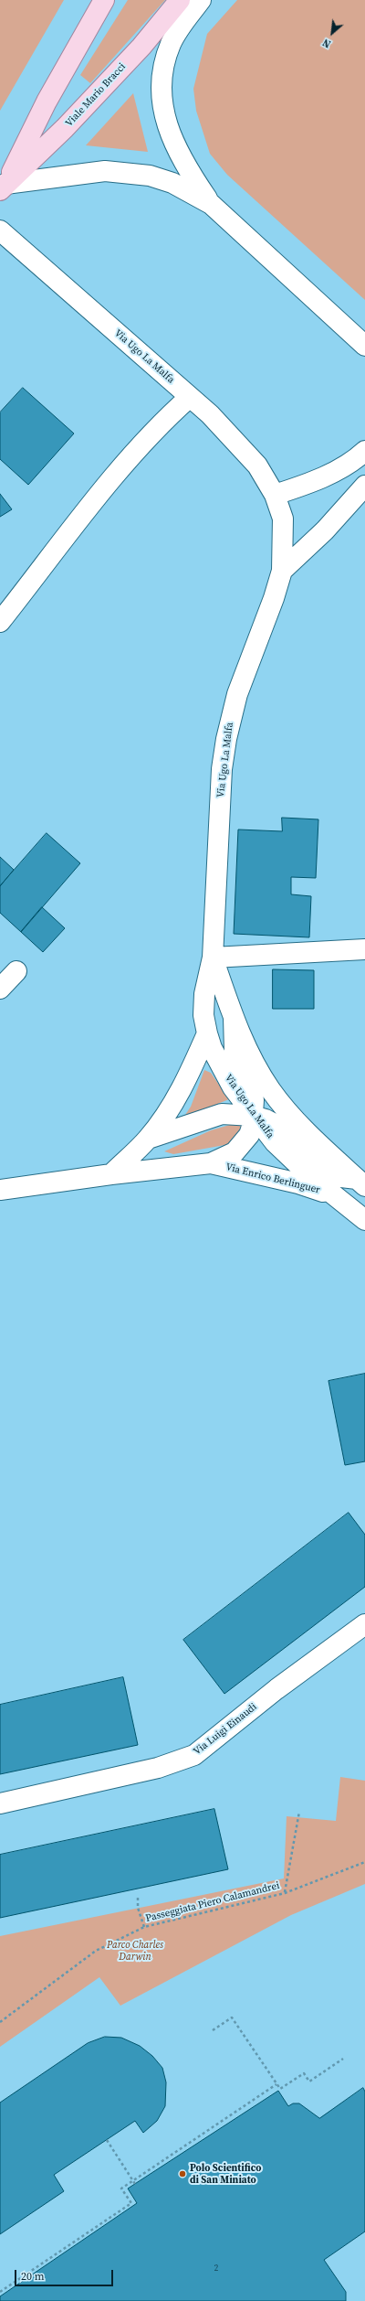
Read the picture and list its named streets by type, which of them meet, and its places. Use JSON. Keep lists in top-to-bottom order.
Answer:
{
  "streets": {
    "main road": ["Viale Mario Bracci"],
    "street": ["Via Ugo La Malfa", "Via Enrico Berlinguer", "Via Luigi Einaudi"],
    "path": ["Passeggiata Piero Calamandrei"]
  },
  "crossings": [
    ["Via Ugo La Malfa", "Via Enrico Berlinguer"]
  ],
  "parks": ["Parco Charles Darwin"],
  "places": ["Polo Scientifico di San Miniato"],
  "house_numbers": ["2"],
  "scale_bar": "20 m",
  "north": "bottom left"
}
